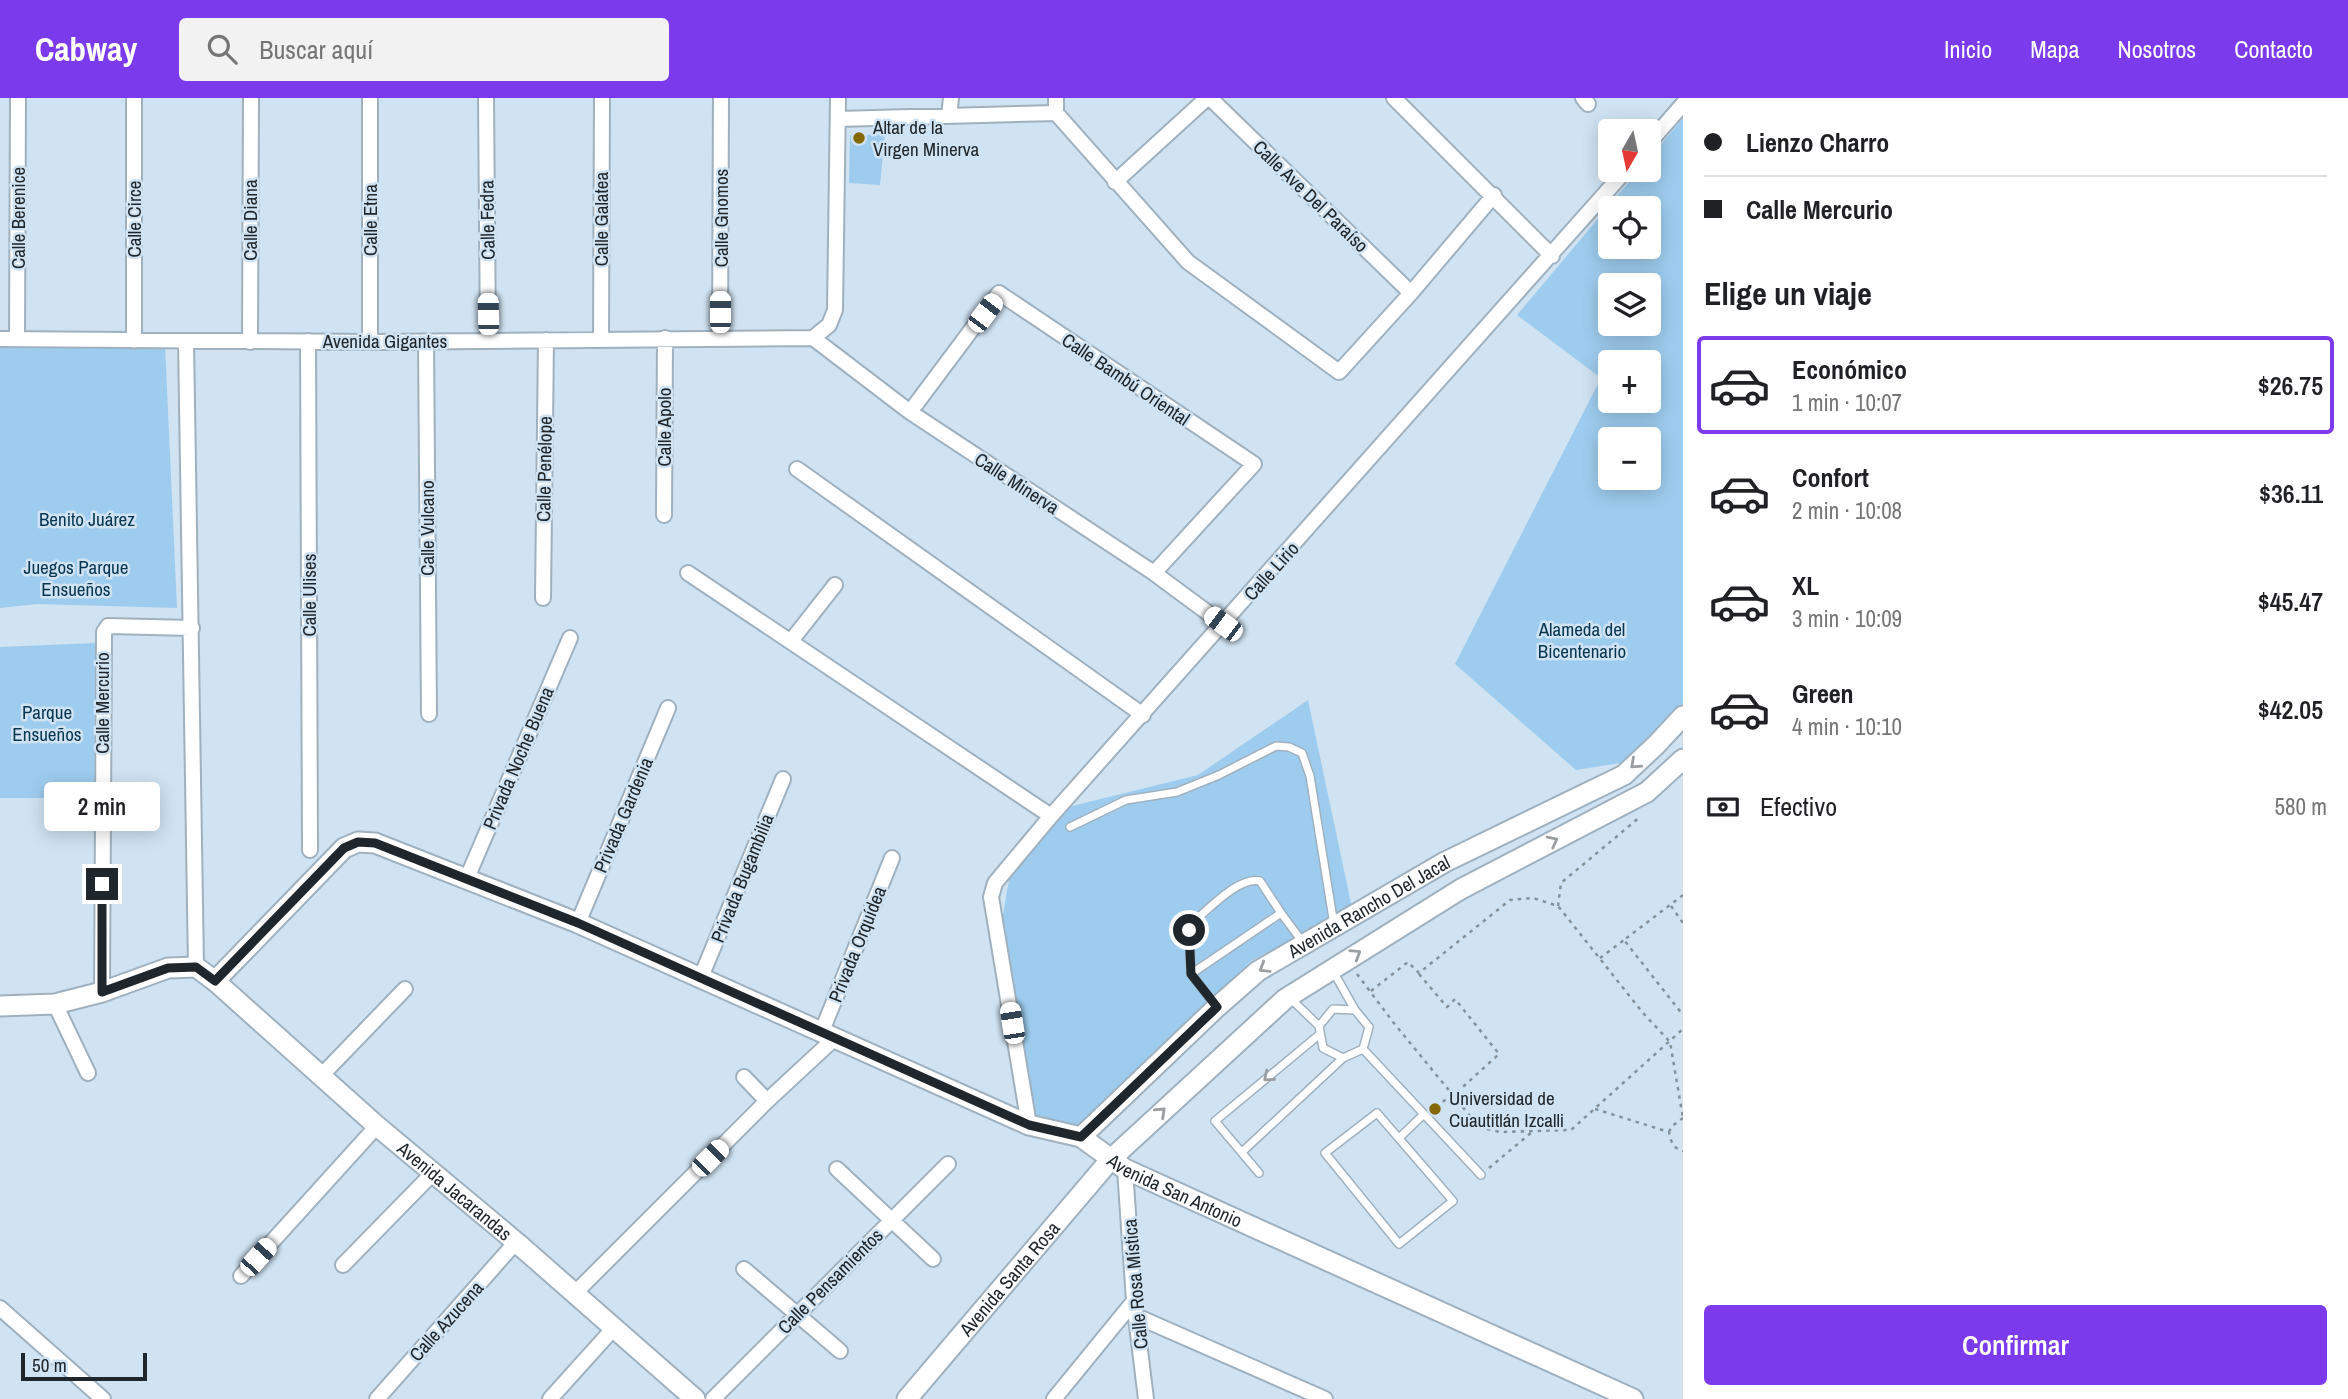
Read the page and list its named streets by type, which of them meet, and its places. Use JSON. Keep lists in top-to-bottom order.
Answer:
{
  "streets": {
    "street": [
      "Calle Ave Del Paraíso",
      "Calle Berenice",
      "Calle Gnomos",
      "Calle Circe",
      "Calle Galatea",
      "Calle Diana",
      "Calle Etna",
      "Calle Fedra",
      "Avenida Gigantes",
      "Calle Bambú Oriental",
      "Calle Apolo",
      "Calle Penélope",
      "Calle Minerva",
      "Calle Vulcano",
      "Calle Lirio",
      "Calle Ulises",
      "Calle Mercurio",
      "Privada Noche Buena",
      "Privada Gardenia",
      "Privada Bugambilia",
      "Avenida Rancho Del Jacal",
      "Privada Orquídea",
      "Avenida San Antonio",
      "Avenida Jacarandas",
      "Avenida Santa Rosa",
      "Calle Pensamientos",
      "Calle Rosa Mística",
      "Calle Azucena"
    ]
  },
  "crossings": [
    ["Calle Berenice", "Avenida Gigantes"],
    ["Calle Gnomos", "Avenida Gigantes"],
    ["Calle Circe", "Avenida Gigantes"],
    ["Calle Galatea", "Avenida Gigantes"],
    ["Calle Diana", "Avenida Gigantes"],
    ["Calle Etna", "Avenida Gigantes"],
    ["Calle Fedra", "Avenida Gigantes"],
    ["Avenida Gigantes", "Calle Apolo"],
    ["Avenida Gigantes", "Calle Penélope"],
    ["Avenida Gigantes", "Calle Minerva"],
    ["Avenida Gigantes", "Calle Vulcano"],
    ["Avenida Gigantes", "Calle Ulises"],
    ["Calle Bambú Oriental", "Calle Minerva"],
    ["Calle Minerva", "Calle Lirio"],
    ["Calle Lirio", "Avenida San Antonio"],
    ["Privada Noche Buena", "Avenida San Antonio"],
    ["Privada Gardenia", "Avenida San Antonio"],
    ["Privada Bugambilia", "Avenida San Antonio"],
    ["Avenida Rancho Del Jacal", "Avenida San Antonio"],
    ["Avenida Rancho Del Jacal", "Avenida Santa Rosa"],
    ["Avenida Rancho Del Jacal", "Calle Rosa Mística"],
    ["Privada Orquídea", "Avenida San Antonio"],
    ["Avenida San Antonio", "Avenida Jacarandas"],
    ["Avenida San Antonio", "Avenida Santa Rosa"],
    ["Avenida San Antonio", "Calle Rosa Mística"],
    ["Avenida Jacarandas", "Calle Azucena"],
    ["Avenida Santa Rosa", "Calle Rosa Mística"]
  ],
  "parks": [
    "Benito Juárez",
    "Juegos Parque Ensueños",
    "Alameda del Bicentenario",
    "Parque Ensueños"
  ],
  "places": ["Altar de la Virgen Minerva", "Universidad de Cuautitlán Izcalli"],
  "scale_bar": "50 m",
  "north": "bottom",
  "page": {
    "header": "Cabway",
    "search": "Buscar aquí",
    "nav": [
      "Inicio",
      "Mapa",
      "Nosotros",
      "Contacto"
    ],
    "banner": ["Lienzo Charro", "Calle Mercurio"],
    "map_buttons": ["+", "−"],
    "heading": "Elige un viaje",
    "list": [
      {
        "name": "Económico",
        "note": "1 min · 10:07",
        "value": "$26.75"
      },
      {
        "name": "Confort",
        "note": "2 min · 10:08",
        "value": "$36.11"
      },
      {
        "name": "XL",
        "note": "3 min · 10:09",
        "value": "$45.47"
      },
      {
        "name": "Green",
        "note": "4 min · 10:10",
        "value": "$42.05"
      }
    ],
    "pay": ["Efectivo", "580 m"],
    "bubble": "2 min",
    "buttons": "Confirmar",
    "scale": "50 m"
  }
}
